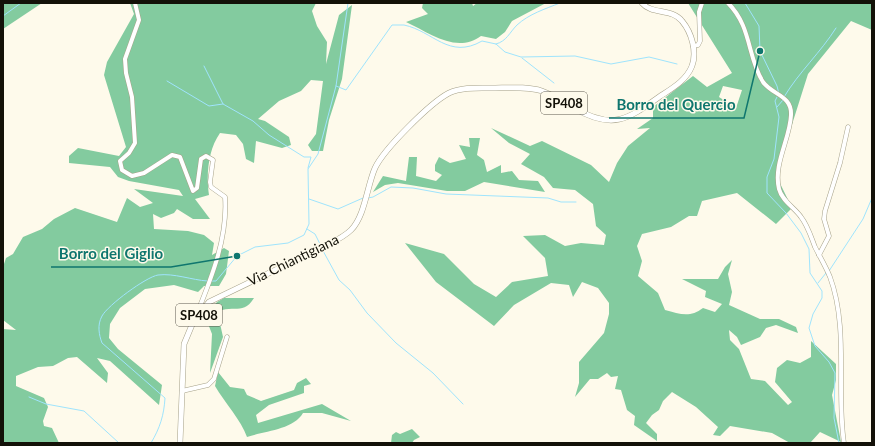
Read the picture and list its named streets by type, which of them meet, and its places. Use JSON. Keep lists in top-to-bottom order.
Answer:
{
  "streets": {
    "main road": ["SP408", "Via Chiantigiana"]
  },
  "places": ["Borro del Quercio", "Borro del Giglio"]
}
